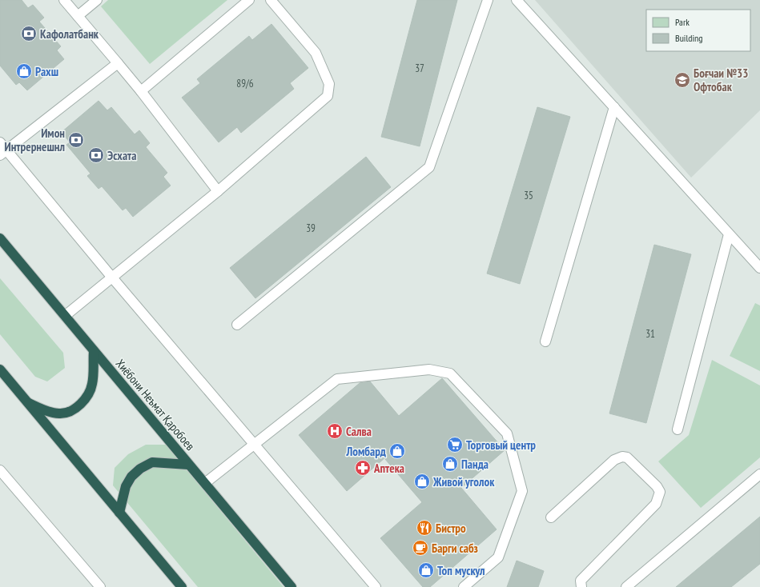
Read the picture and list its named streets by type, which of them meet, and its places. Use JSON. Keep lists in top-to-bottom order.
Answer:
{
  "streets": {
    "highway": ["Хиёбони Неъмат Қаробоев"]
  },
  "places": {
    "bank": ["Кафолатбанк", "Имон Интрернешнл", "Эсхата"],
    "shop": [
      "Рахш",
      "Ломбард",
      "Панда",
      "Живой уголок",
      "Топ мускул"
    ],
    "school or university": ["Боғчаи №33 Офтобак"],
    "hospital": ["Салва"],
    "supermarket": ["Торговый центр"],
    "pharmacy": ["Аптека"],
    "restaurant": ["Бистро"],
    "cafe": ["Барги сабз"]
  },
  "house_numbers": [
    "37",
    "89/6",
    "35",
    "39",
    "31"
  ],
  "legend": ["Park", "Building"]
}
